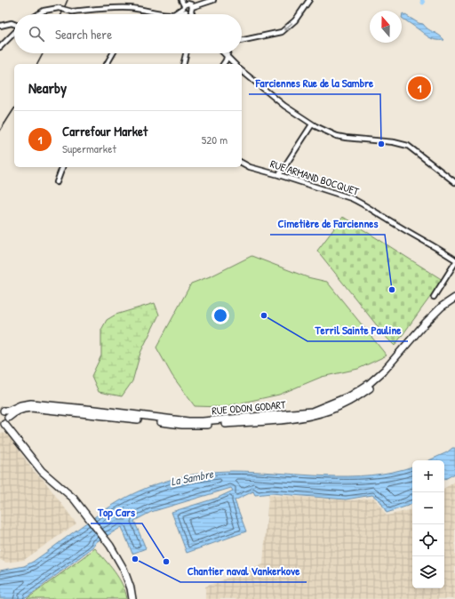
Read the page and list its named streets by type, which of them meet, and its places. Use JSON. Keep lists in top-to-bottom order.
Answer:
{
  "streets": {
    "main road": ["RUE ODON GODART"],
    "street": ["RUE ARMAND BOCQUET"]
  },
  "water": ["La Sambre"],
  "places": [
    "Farciennes Rue de la Sambre",
    "Cimetière de Farciennes",
    "Terril Sainte Pauline",
    "Chantier naval Vankerkove",
    "Top Cars"
  ],
  "north": "top",
  "page": {
    "search": "Search here",
    "heading": "Nearby",
    "pins": "1",
    "list": [
      {
        "mark": "1",
        "name": "Carrefour Market",
        "note": "Supermarket",
        "value": "520 m"
      }
    ],
    "map_buttons": ["+", "−"]
  }
}
